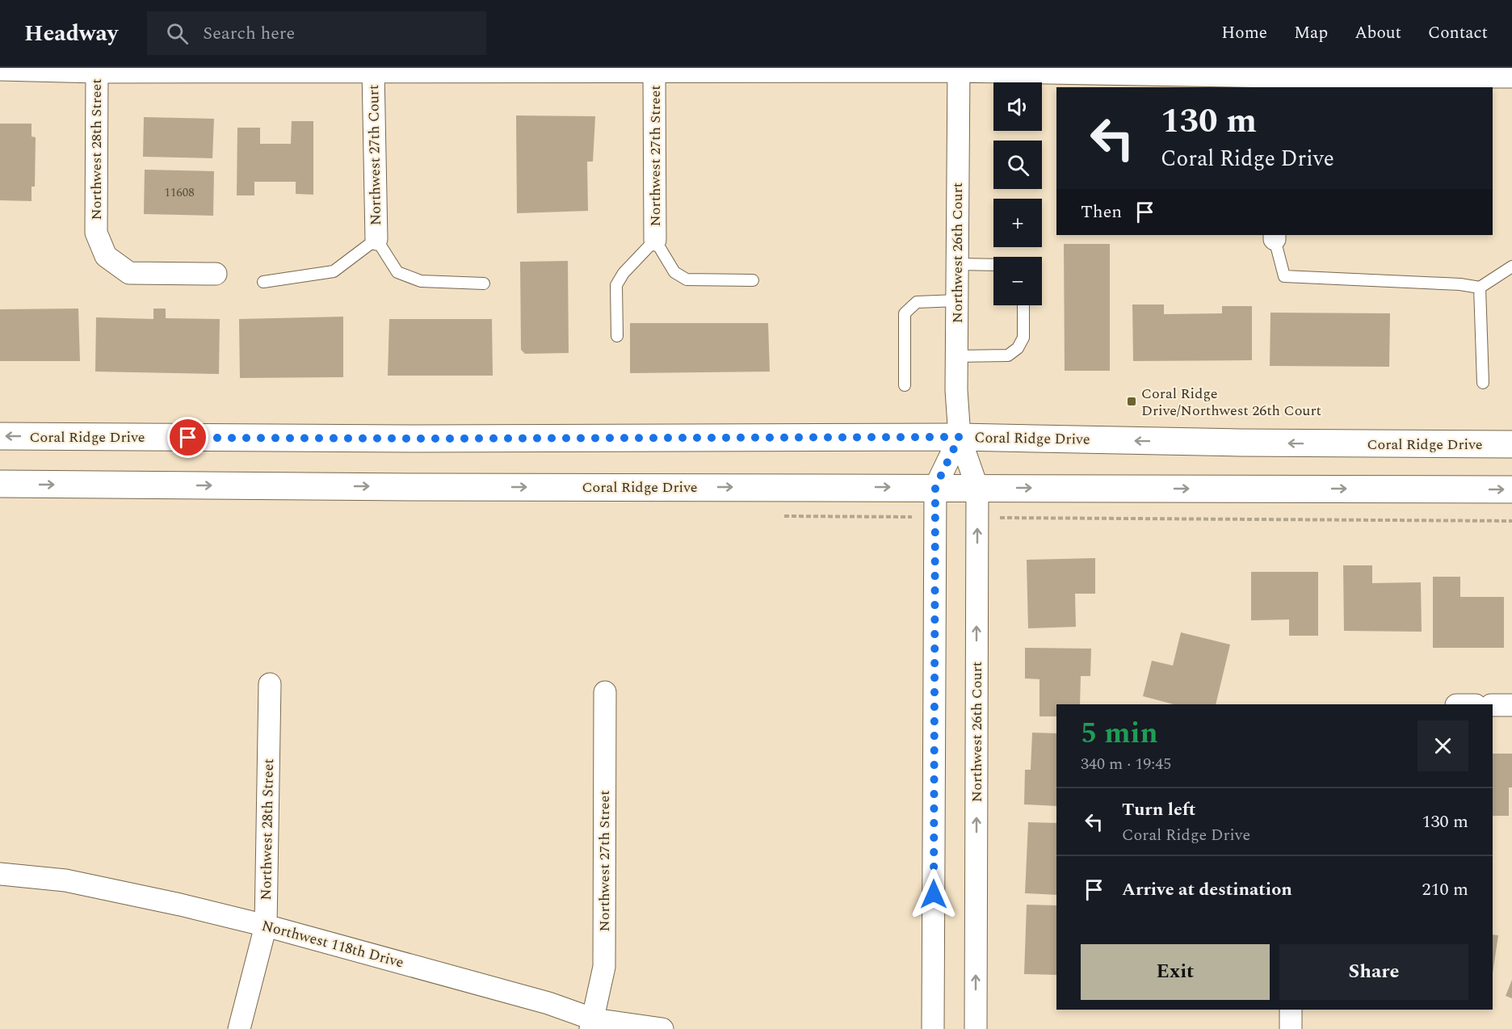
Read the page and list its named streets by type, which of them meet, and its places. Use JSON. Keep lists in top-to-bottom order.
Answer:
{
  "streets": {
    "main road": ["Coral Ridge Drive"],
    "street": [
      "Northwest 28th Street",
      "Northwest 27th Court",
      "Northwest 27th Street",
      "Northwest 26th Court",
      "Northwest 118th Drive"
    ]
  },
  "crossings": [
    ["Northwest 28th Street", "Northwest 118th Drive"],
    ["Northwest 27th Street", "Northwest 118th Drive"],
    ["Northwest 26th Court", "Coral Ridge Drive"]
  ],
  "places": {
    "transit": ["Coral Ridge Drive/Northwest 26th Court"]
  },
  "house_numbers": ["11608"],
  "page": {
    "header": "Headway",
    "search": "Search here",
    "nav": [
      "Home",
      "Map",
      "About",
      "Contact"
    ],
    "map_buttons": ["+", "−"],
    "turn": ["130 m", "Coral Ridge Drive"],
    "then": "Then",
    "heading": ["5 min", "340 m · 19:45"],
    "list": [
      {
        "name": "Turn left",
        "note": "Coral Ridge Drive",
        "value": "130 m"
      },
      {
        "name": "Arrive at destination",
        "value": "210 m"
      }
    ],
    "buttons": ["Exit", "Share"]
  }
}
